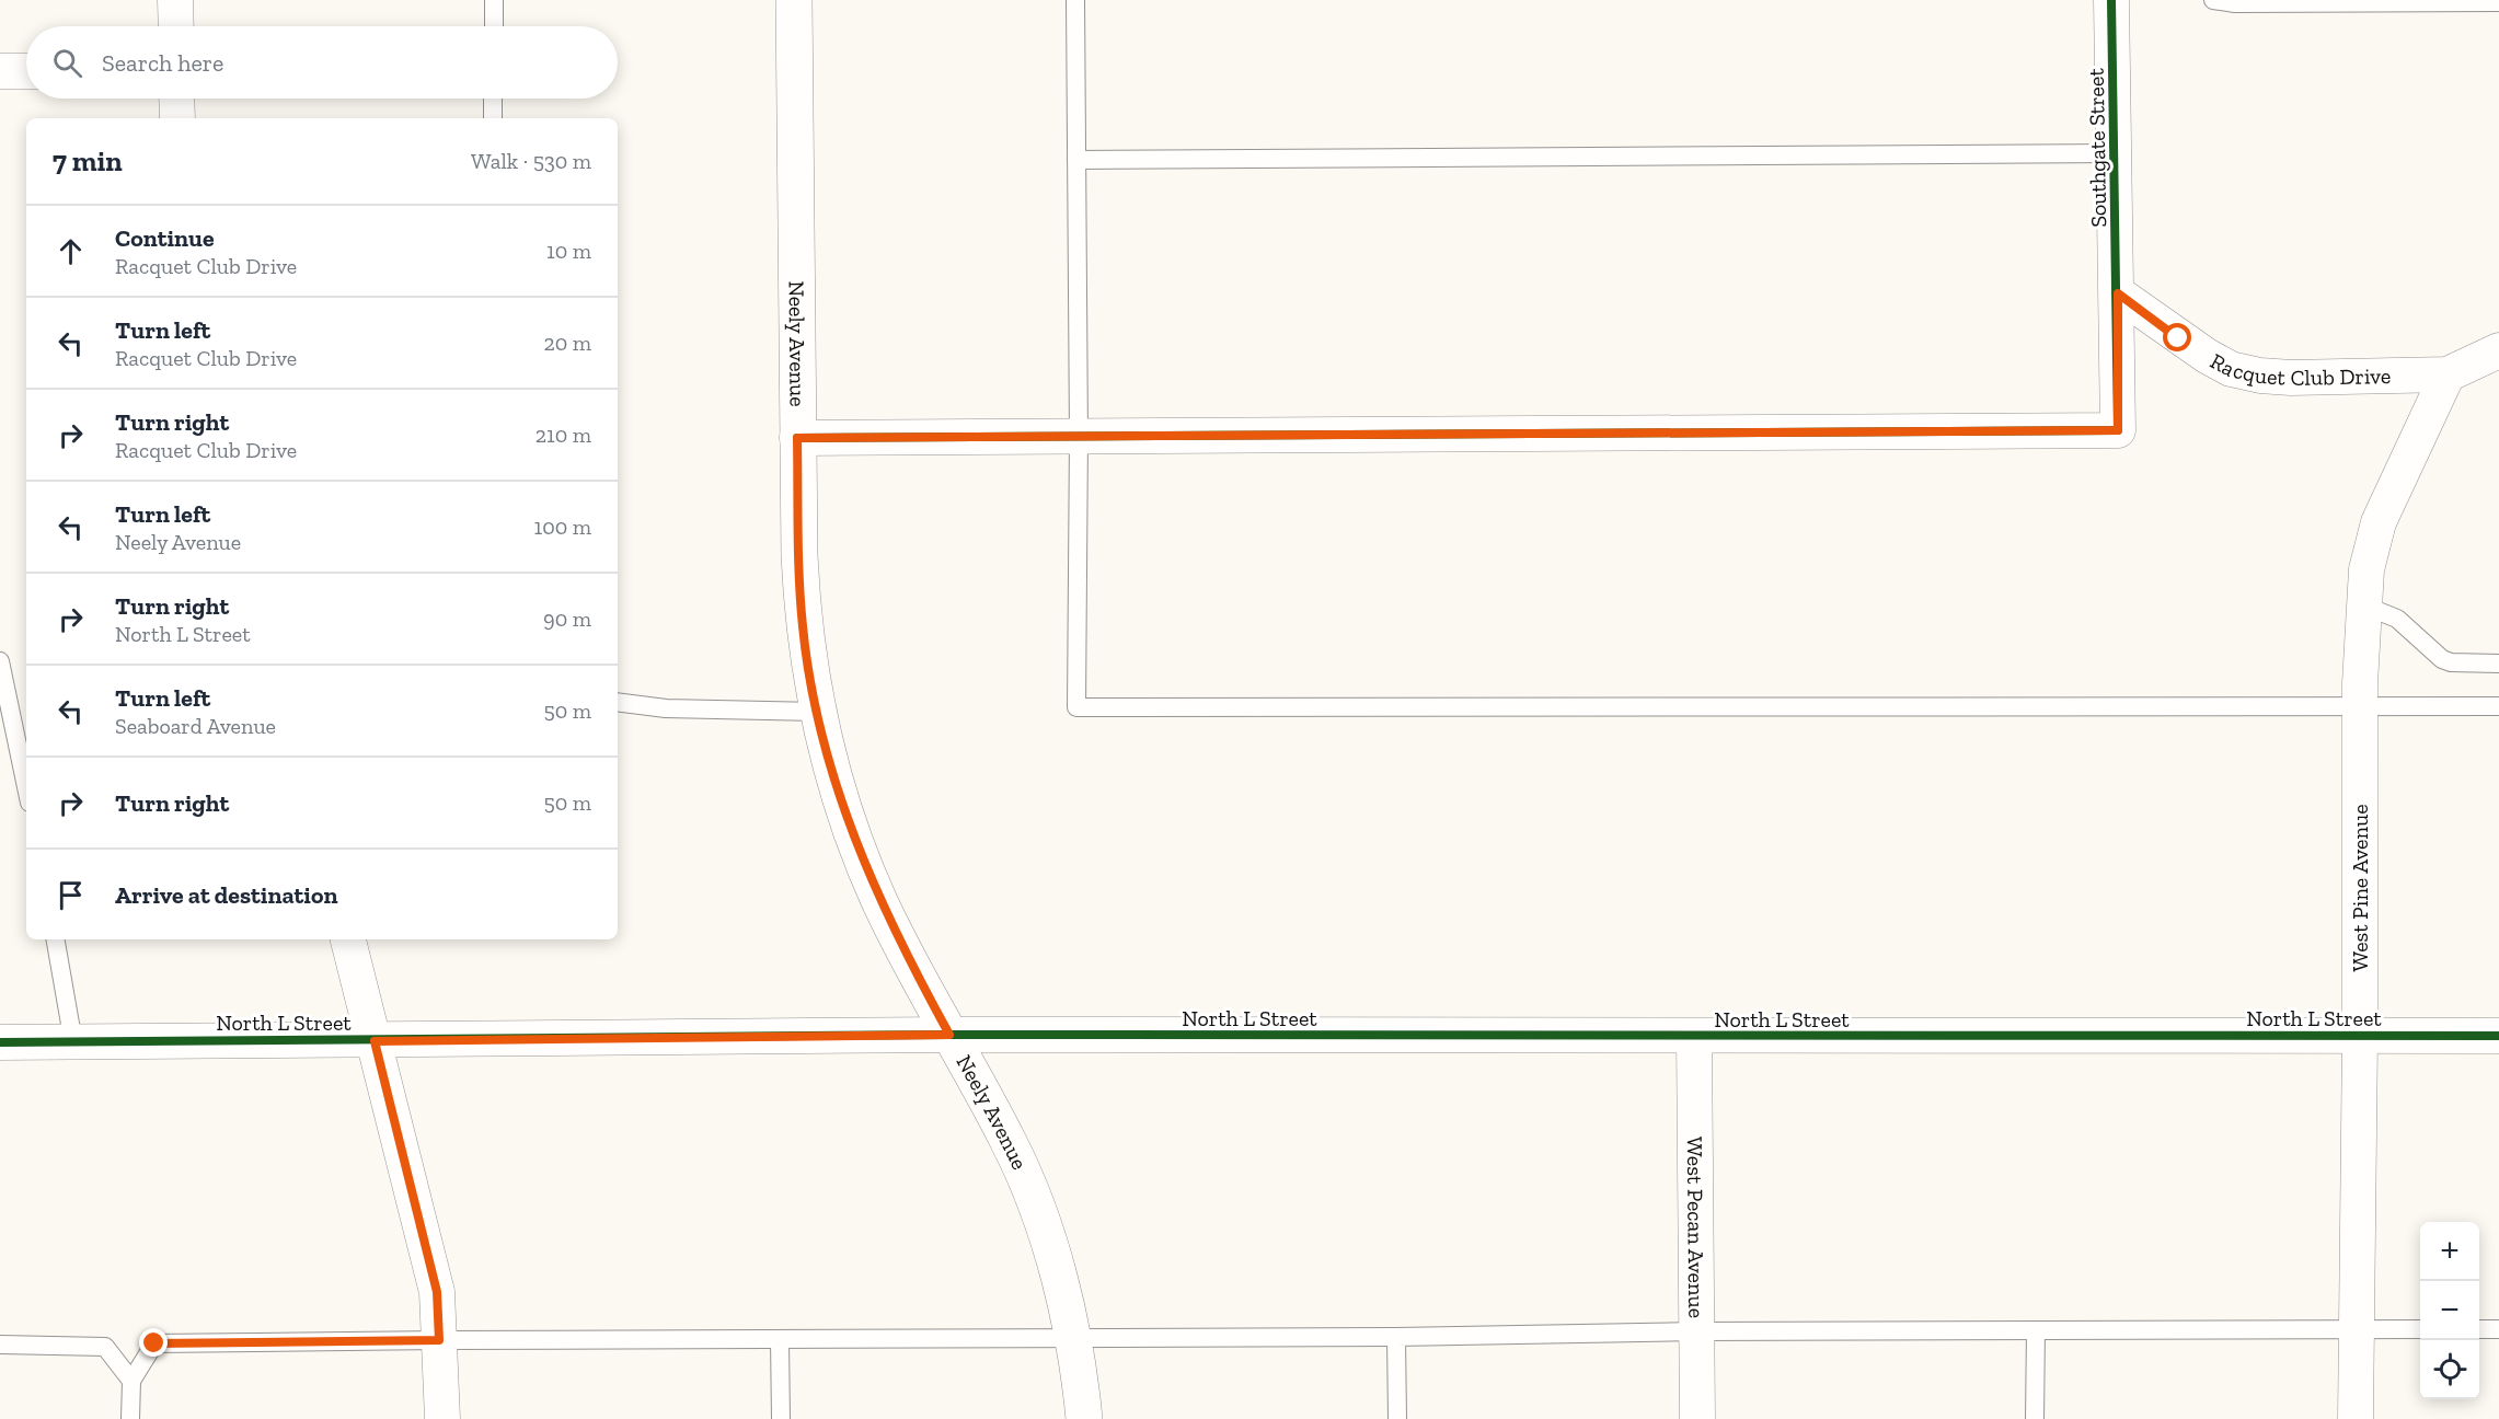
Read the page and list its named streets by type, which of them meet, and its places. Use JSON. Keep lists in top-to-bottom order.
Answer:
{
  "streets": {
    "street": [
      "Southgate Street",
      "Neely Avenue",
      "Racquet Club Drive",
      "West Pine Avenue",
      "North L Street",
      "West Pecan Avenue"
    ]
  },
  "crossings": [
    ["Southgate Street", "Racquet Club Drive"],
    ["Neely Avenue", "North L Street"],
    ["Racquet Club Drive", "West Pine Avenue"],
    ["West Pine Avenue", "North L Street"],
    ["North L Street", "West Pecan Avenue"]
  ],
  "page": {
    "search": "Search here",
    "heading": ["7 min", "Walk · 530 m"],
    "list": [
      ["Continue", "Racquet Club Drive", "10 m"],
      ["Turn left", "Racquet Club Drive", "20 m"],
      ["Turn right", "Racquet Club Drive", "210 m"],
      ["Turn left", "Neely Avenue", "100 m"],
      ["Turn right", "North L Street", "90 m"],
      ["Turn left", "Seaboard Avenue", "50 m"],
      ["Turn right", "50 m"],
      "Arrive at destination"
    ],
    "map_buttons": ["+", "−"]
  }
}
